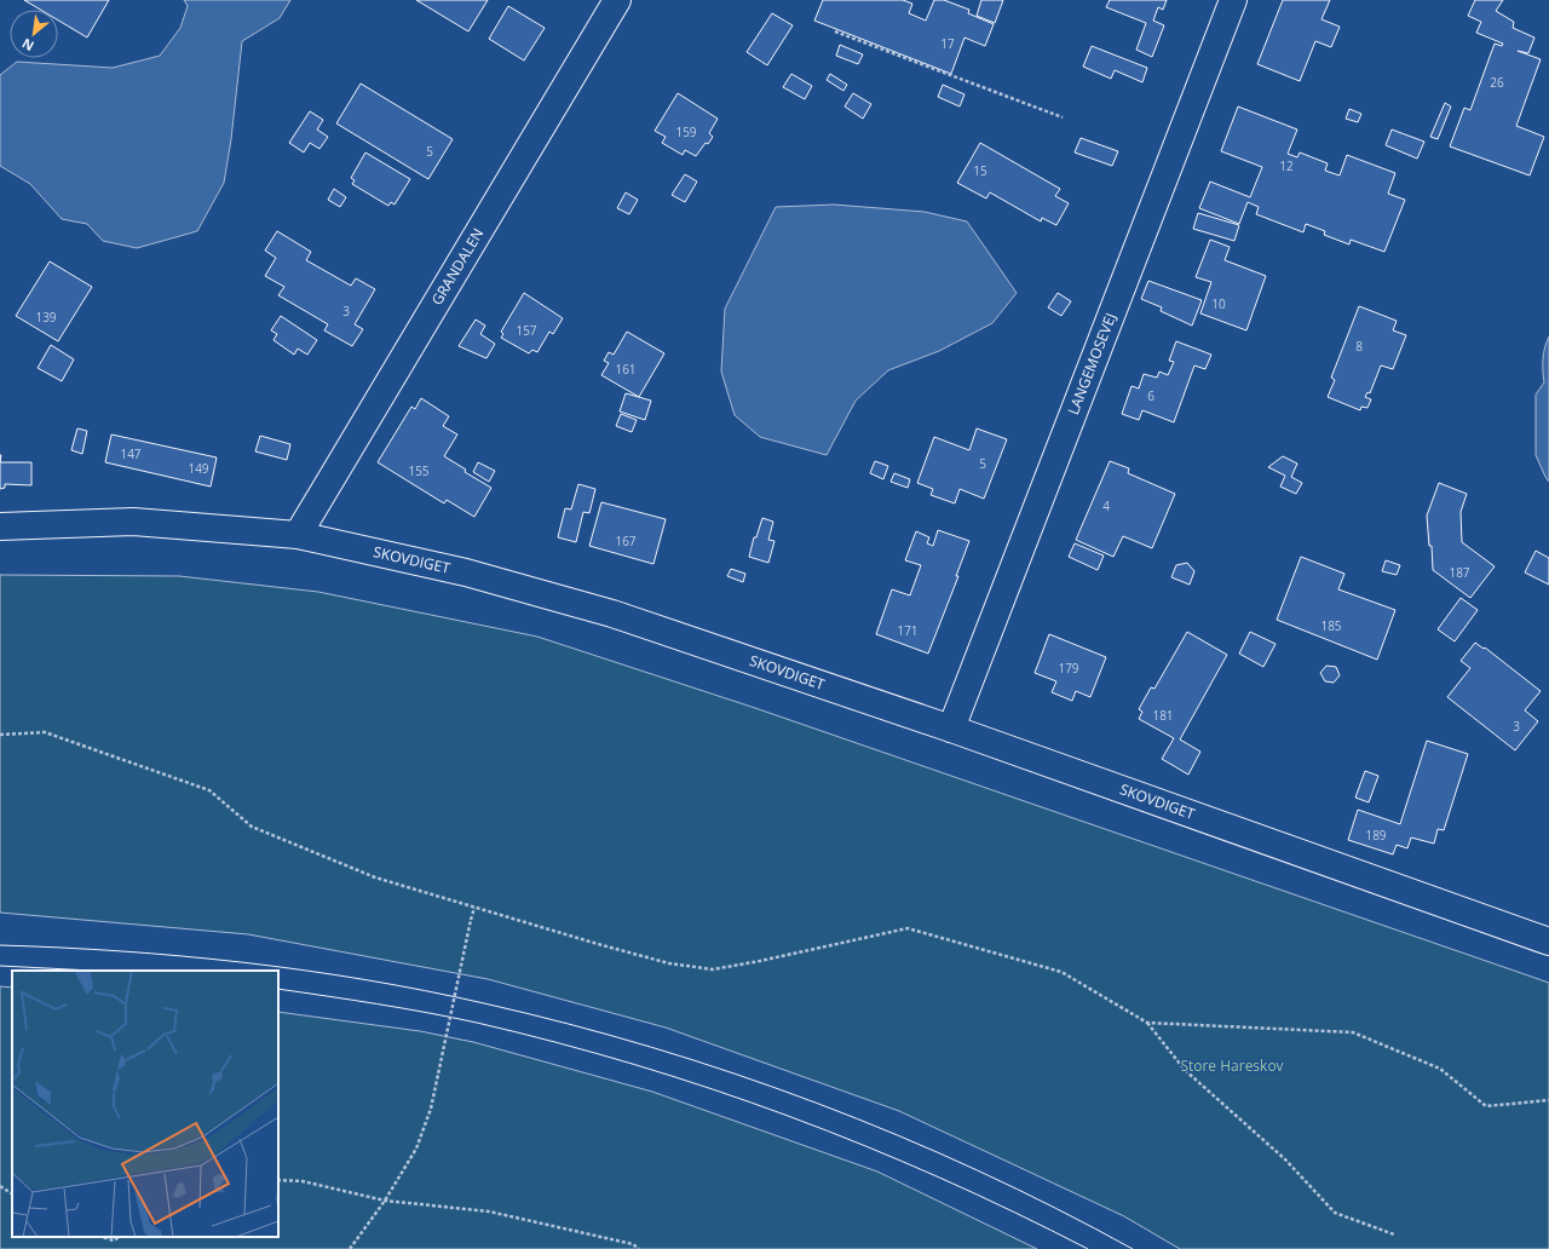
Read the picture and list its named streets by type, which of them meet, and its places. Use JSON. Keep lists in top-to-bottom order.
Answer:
{
  "streets": {
    "street": ["GRANDALEN", "LANGEMOSEVEJ", "SKOVDIGET"]
  },
  "crossings": [
    ["GRANDALEN", "SKOVDIGET"],
    ["LANGEMOSEVEJ", "SKOVDIGET"]
  ],
  "parks": ["Store Hareskov"],
  "house_numbers": [
    "17",
    "26",
    "159",
    "5",
    "12",
    "15",
    "10",
    "3",
    "139",
    "157",
    "8",
    "161",
    "6",
    "147",
    "5",
    "149",
    "155",
    "4",
    "167",
    "187",
    "185",
    "171",
    "179",
    "181",
    "3",
    "189"
  ],
  "north": "bottom left"
}
